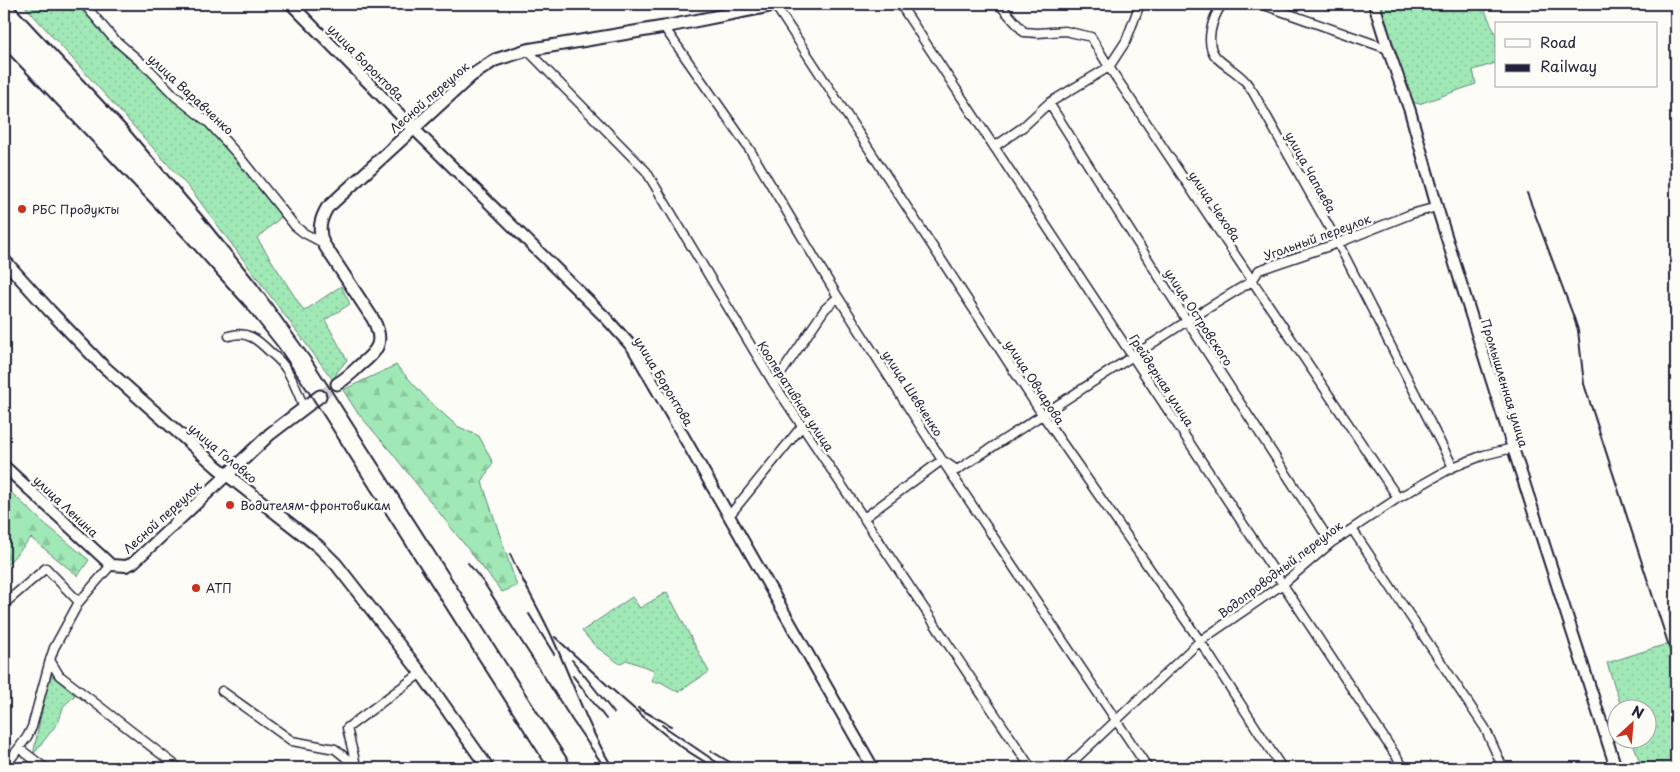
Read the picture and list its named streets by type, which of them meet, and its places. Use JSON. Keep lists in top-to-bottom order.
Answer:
{
  "streets": {
    "main road": ["Лесной переулок", "улица Головко"],
    "street": [
      "улица Боронтова",
      "улица Варавченко",
      "улица Чапаева",
      "улица Чехова",
      "Угольный переулок",
      "улица Островского",
      "Грейдерная улица",
      "улица Овчарова",
      "Промышленная улица",
      "улица Шевченко",
      "Кооперативная улица",
      "улица Ленина",
      "Водопроводный переулок"
    ]
  },
  "crossings": [
    ["улица Боронтова", "Лесной переулок"],
    ["улица Варавченко", "Лесной переулок"],
    ["Лесной переулок", "улица Овчарова"],
    ["Лесной переулок", "улица Шевченко"],
    ["Лесной переулок", "Кооперативная улица"],
    ["Лесной переулок", "улица Головко"],
    ["Лесной переулок", "улица Ленина"],
    ["улица Чапаева", "Угольный переулок"],
    ["улица Чапаева", "Водопроводный переулок"],
    ["улица Чехова", "Угольный переулок"],
    ["улица Чехова", "Водопроводный переулок"],
    ["Угольный переулок", "улица Островского"],
    ["Угольный переулок", "Грейдерная улица"],
    ["Угольный переулок", "улица Овчарова"],
    ["Угольный переулок", "Промышленная улица"],
    ["Угольный переулок", "улица Шевченко"],
    ["улица Островского", "Водопроводный переулок"],
    ["Грейдерная улица", "Водопроводный переулок"],
    ["улица Овчарова", "Водопроводный переулок"],
    ["Промышленная улица", "Водопроводный переулок"],
    ["улица Шевченко", "Водопроводный переулок"]
  ],
  "places": ["РБС Продукты", "Водителям-фронтовикам", "АТП"],
  "legend": ["Road", "Railway"],
  "north": "top right"
}
